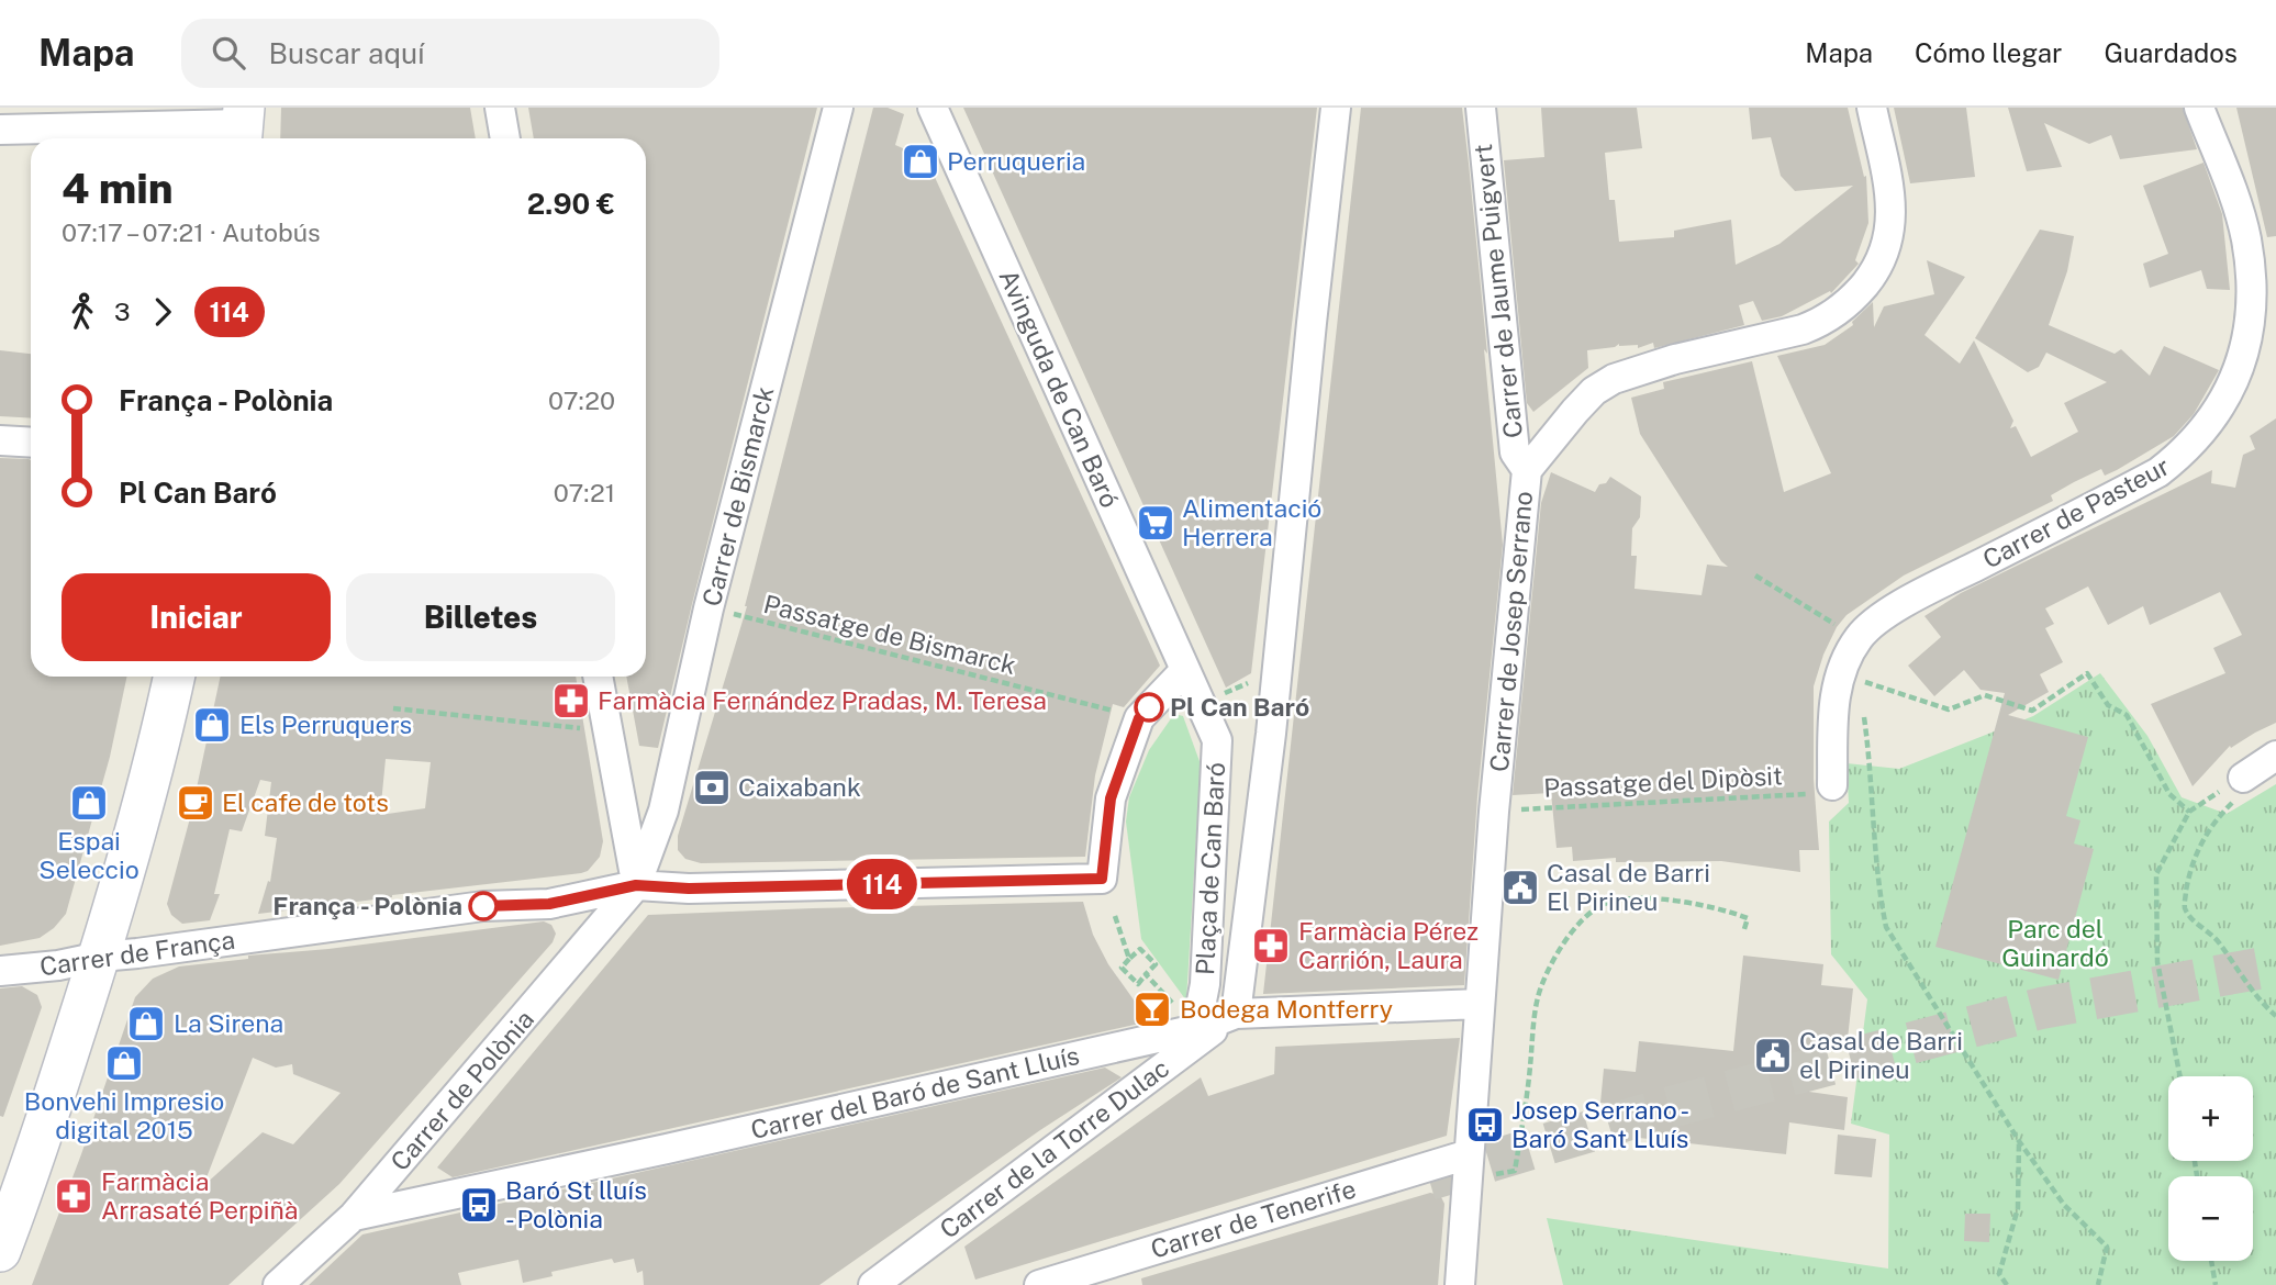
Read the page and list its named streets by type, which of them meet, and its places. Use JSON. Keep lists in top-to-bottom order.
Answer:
{
  "streets": {
    "street": [
      "Carrer de Jaume Puigvert",
      "Avinguda de Can Baró",
      "Carrer de Bismarck",
      "Carrer de Pasteur",
      "Carrer de Josep Serrano",
      "Plaça de Can Baró",
      "Carrer de França",
      "Carrer de Polònia",
      "Carrer del Baró de Sant Lluís",
      "Carrer de la Torre Dulac",
      "Carrer de Tenerife"
    ],
    "path": ["Passatge de Bismarck", "Passatge del Dipòsit"]
  },
  "crossings": [
    ["Carrer de Jaume Puigvert", "Carrer de Josep Serrano"],
    ["Avinguda de Can Baró", "Plaça de Can Baró"],
    ["Avinguda de Can Baró", "Carrer de França"],
    ["Carrer de Bismarck", "Carrer de França"],
    ["Carrer de Bismarck", "Carrer de Polònia"],
    ["Carrer de Pasteur", "Passatge del Dipòsit"],
    ["Carrer de Josep Serrano", "Carrer del Baró de Sant Lluís"],
    ["Carrer de Josep Serrano", "Carrer de Tenerife"],
    ["Plaça de Can Baró", "Carrer de França"],
    ["Plaça de Can Baró", "Carrer del Baró de Sant Lluís"],
    ["Carrer de França", "Carrer de Polònia"],
    ["Carrer de Polònia", "Carrer del Baró de Sant Lluís"],
    ["Carrer del Baró de Sant Lluís", "Carrer de la Torre Dulac"]
  ],
  "parks": ["Parc del Guinardó"],
  "places": {
    "shop": [
      "Perruqueria",
      "Els Perruquers",
      "Espai Seleccio",
      "La Sirena",
      "Bonvehi Impresio digital 2015"
    ],
    "supermarket": ["Alimentació Herrera"],
    "pharmacy": ["Farmàcia Fernández Pradas, M. Teresa", "Farmàcia Pérez Carrión, Laura", "Farmàcia Arrasaté Perpiñà"],
    "other": ["Pl Can Baró", "França - Polònia"],
    "bank": ["Caixabank"],
    "cafe": ["El cafe de tots"],
    "public building": ["Casal de Barri El Pirineu", "Casal de Barri el Pirineu"],
    "bar": ["Bodega Montferry"],
    "bus stop": ["Josep Serrano - Baró Sant Lluís", "Baró St lluís - Polònia"]
  },
  "lines": ["bus line 114"],
  "page": {
    "header": "Mapa",
    "search": "Buscar aquí",
    "nav": ["Mapa", "Cómo llegar", "Guardados"],
    "on_map": "114",
    "heading": ["4 min", "07:17 – 07:21 · Autobús", "2.90 €"],
    "legs": ["3", "114"],
    "list": [
      {
        "name": "França - Polònia",
        "value": "07:20"
      },
      {
        "name": "Pl Can Baró",
        "value": "07:21"
      }
    ],
    "buttons": ["Iniciar", "Billetes"],
    "map_buttons": ["+", "−"]
  }
}
